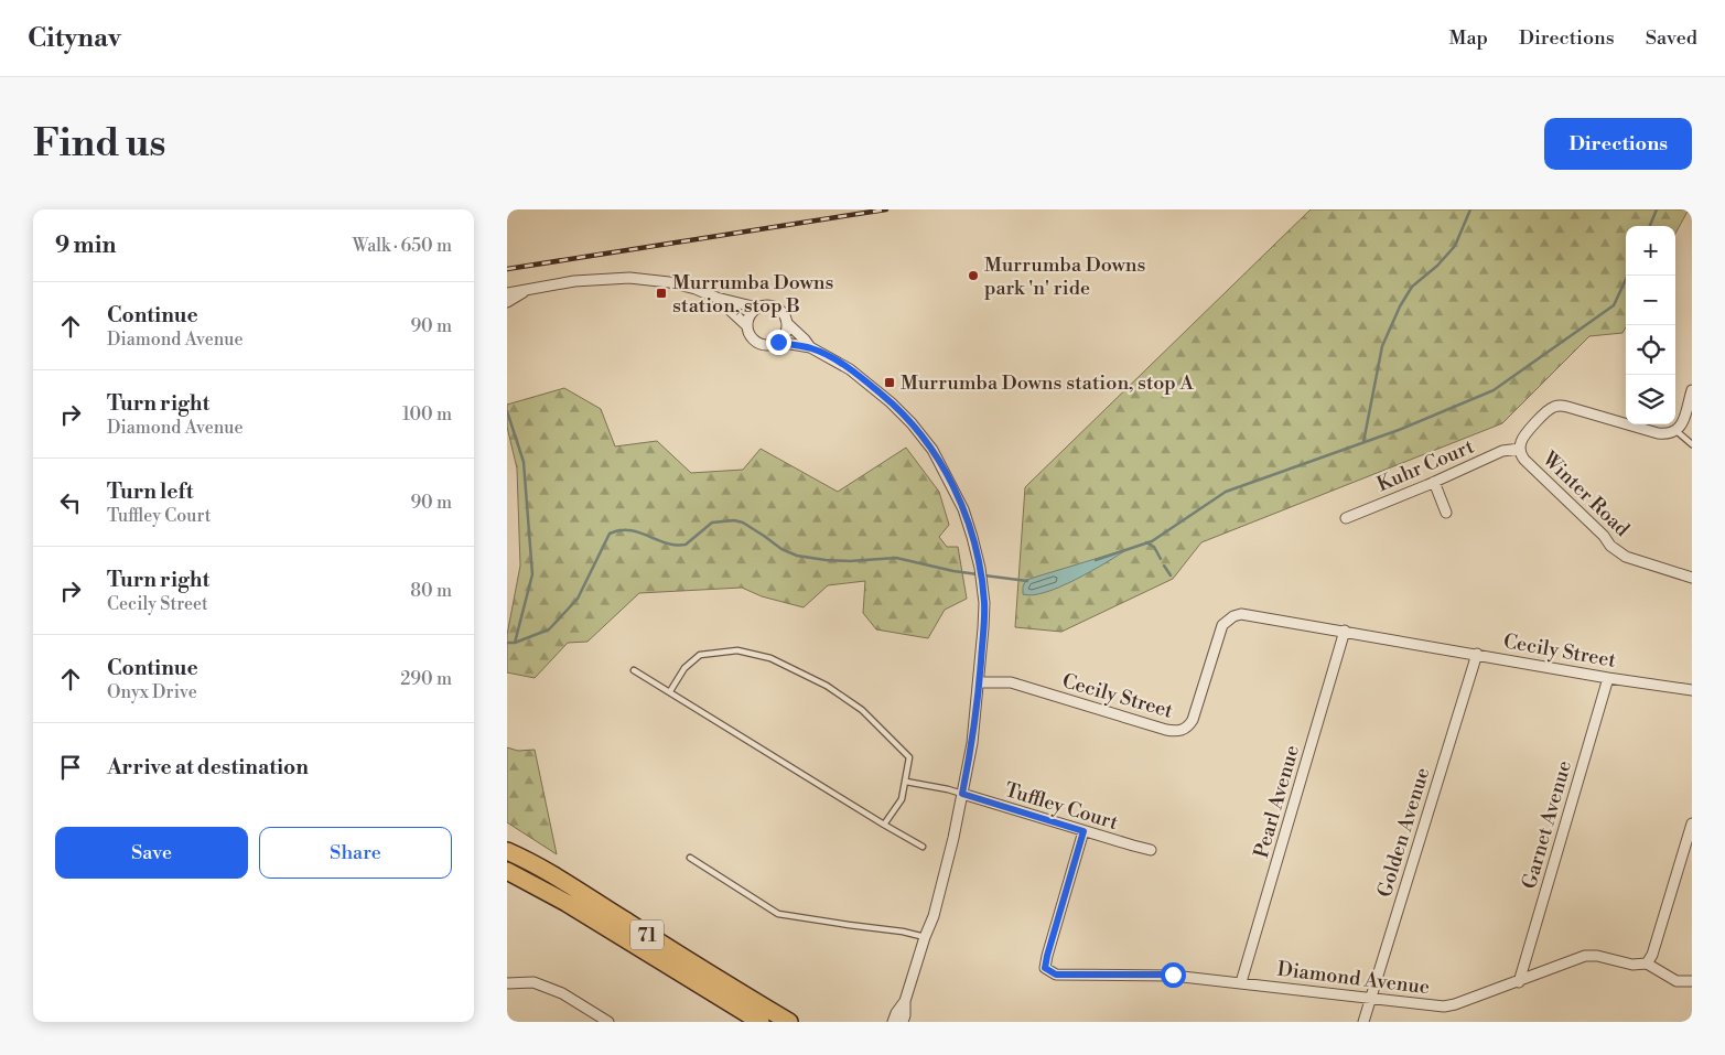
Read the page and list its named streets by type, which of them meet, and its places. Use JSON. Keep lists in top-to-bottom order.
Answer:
{
  "streets": {
    "highway": ["71"],
    "street": [
      "Kuhr Court",
      "Winter Road",
      "Cecily Street",
      "Pearl Avenue",
      "Tuffley Court",
      "Garnet Avenue",
      "Golden Avenue",
      "Diamond Avenue"
    ]
  },
  "crossings": [
    ["Kuhr Court", "Winter Road"],
    ["Cecily Street", "Pearl Avenue"],
    ["Cecily Street", "Garnet Avenue"],
    ["Cecily Street", "Golden Avenue"],
    ["Pearl Avenue", "Diamond Avenue"],
    ["Tuffley Court", "Diamond Avenue"],
    ["Garnet Avenue", "Diamond Avenue"],
    ["Golden Avenue", "Diamond Avenue"]
  ],
  "places": {
    "other": ["Murrumba Downs park 'n' ride"],
    "transit": ["Murrumba Downs station, stop B", "Murrumba Downs station, stop A"]
  },
  "page": {
    "header": "Citynav",
    "nav": ["Map", "Directions", "Saved"],
    "buttons": [
      "Directions",
      ["Save", "Share"]
    ],
    "title": "Find us",
    "heading": ["9 min", "Walk · 650 m"],
    "map_buttons": ["+", "−"],
    "list": [
      ["Continue", "Diamond Avenue", "90 m"],
      ["Turn right", "Diamond Avenue", "100 m"],
      ["Turn left", "Tuffley Court", "90 m"],
      ["Turn right", "Cecily Street", "80 m"],
      ["Continue", "Onyx Drive", "290 m"],
      "Arrive at destination"
    ]
  }
}
